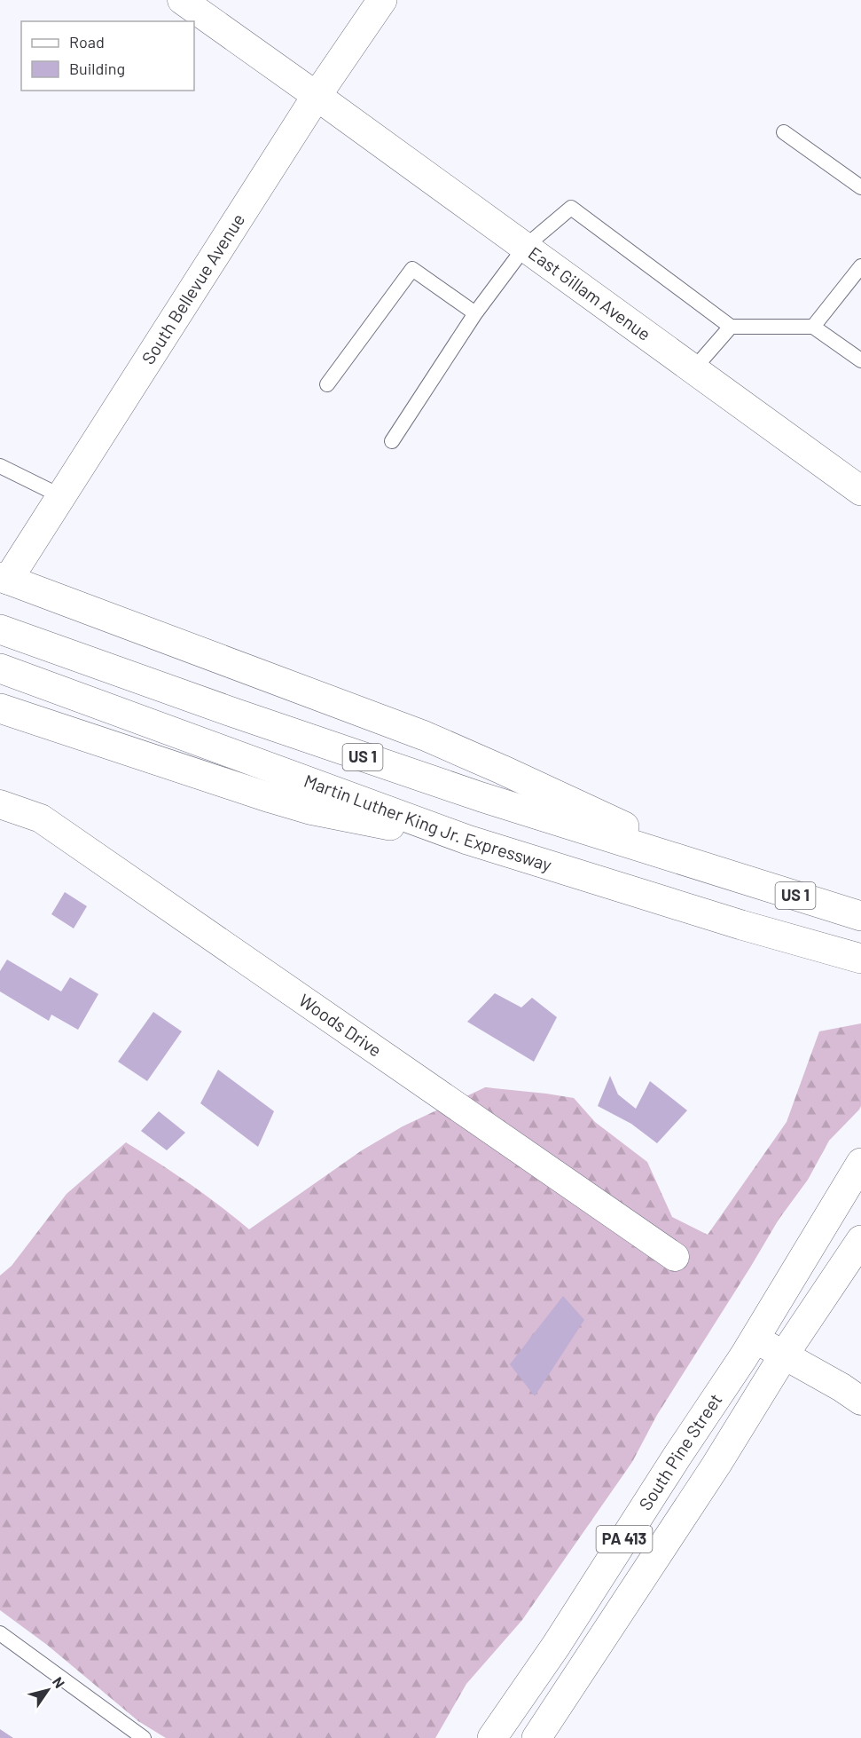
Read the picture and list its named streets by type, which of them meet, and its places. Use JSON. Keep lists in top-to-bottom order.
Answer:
{
  "streets": {
    "main road": [
      "South Bellevue Avenue",
      "East Gillam Avenue",
      "US 1",
      "Martin Luther King Jr. Expressway",
      "South Pine Street",
      "PA 413"
    ],
    "street": ["Woods Drive"]
  },
  "crossings": [
    ["South Bellevue Avenue", "East Gillam Avenue"]
  ],
  "legend": ["Road", "Building"],
  "north": "top right"
}
